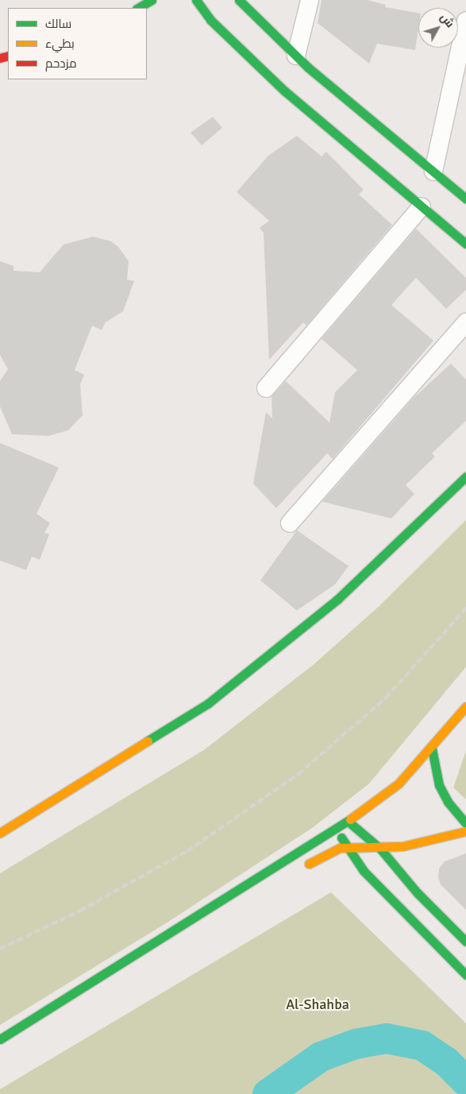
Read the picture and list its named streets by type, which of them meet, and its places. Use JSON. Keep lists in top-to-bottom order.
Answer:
{
  "parks": ["Al-Shahba"],
  "legend": ["سالك", "بطيء", "مزدحم"],
  "north": "top right"
}
